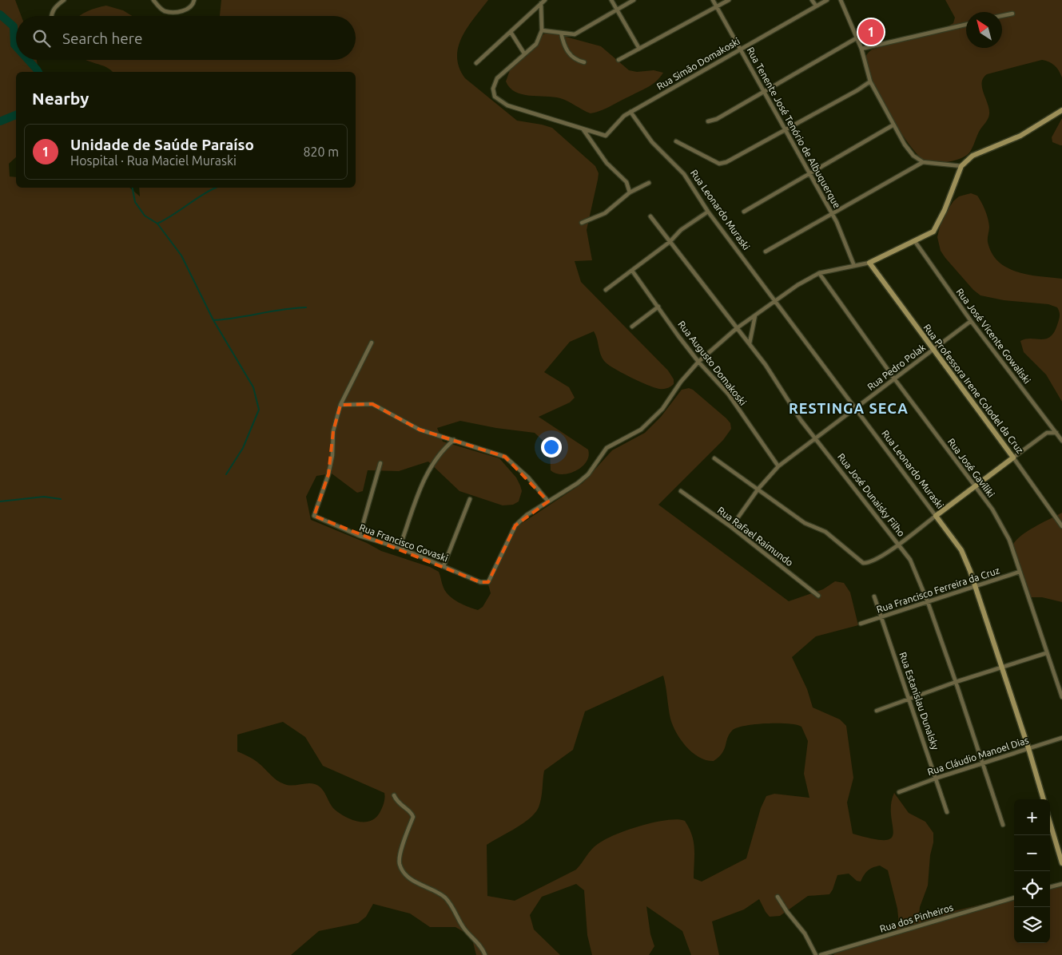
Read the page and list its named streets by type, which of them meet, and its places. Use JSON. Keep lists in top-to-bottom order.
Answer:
{
  "streets": {
    "street": [
      "Rua Simão Domakoski",
      "Rua Tenente José Tenório de Albuquerque",
      "Rua Leonardo Muraski",
      "Rua José Vicente Gowaliski",
      "Rua Augusto Domakoski",
      "Rua Pedro Polak",
      "Rua Professora Irene Colodel da Cruz",
      "Rua José Gaviliki",
      "Rua José Dunaisky Filho",
      "Rua Rafael Raimundo",
      "Rua Francisco Govaski",
      "Rua Francisco Ferreira da Cruz",
      "Rua Estanislau Dunalsky",
      "Rua Cláudio Manoel Dias",
      "Rua dos Pinheiros"
    ]
  },
  "crossings": [
    ["Rua Simão Domakoski", "Rua Tenente José Tenório de Albuquerque"],
    ["Rua Simão Domakoski", "Rua Leonardo Muraski"],
    ["Rua Leonardo Muraski", "Rua Pedro Polak"],
    ["Rua Leonardo Muraski", "Rua Francisco Ferreira da Cruz"],
    ["Rua Leonardo Muraski", "Rua Cláudio Manoel Dias"],
    ["Rua José Vicente Gowaliski", "Rua Pedro Polak"],
    ["Rua Augusto Domakoski", "Rua Pedro Polak"],
    ["Rua Pedro Polak", "Rua Professora Irene Colodel da Cruz"],
    ["Rua Pedro Polak", "Rua José Gaviliki"],
    ["Rua Pedro Polak", "Rua José Dunaisky Filho"],
    ["Rua Pedro Polak", "Rua Rafael Raimundo"],
    ["Rua José Gaviliki", "Rua Francisco Ferreira da Cruz"],
    ["Rua José Dunaisky Filho", "Rua Francisco Ferreira da Cruz"],
    ["Rua José Dunaisky Filho", "Rua Cláudio Manoel Dias"],
    ["Rua Francisco Ferreira da Cruz", "Rua Estanislau Dunalsky"],
    ["Rua Estanislau Dunalsky", "Rua Cláudio Manoel Dias"]
  ],
  "districts": ["RESTINGA SECA"],
  "north": "top left",
  "page": {
    "search": "Search here",
    "pins": "1",
    "heading": "Nearby",
    "list": [
      {
        "mark": "1",
        "name": "Unidade de Saúde Paraíso",
        "note": "Hospital · Rua Maciel Muraski",
        "value": "820 m"
      }
    ],
    "map_buttons": ["+", "−"]
  }
}
